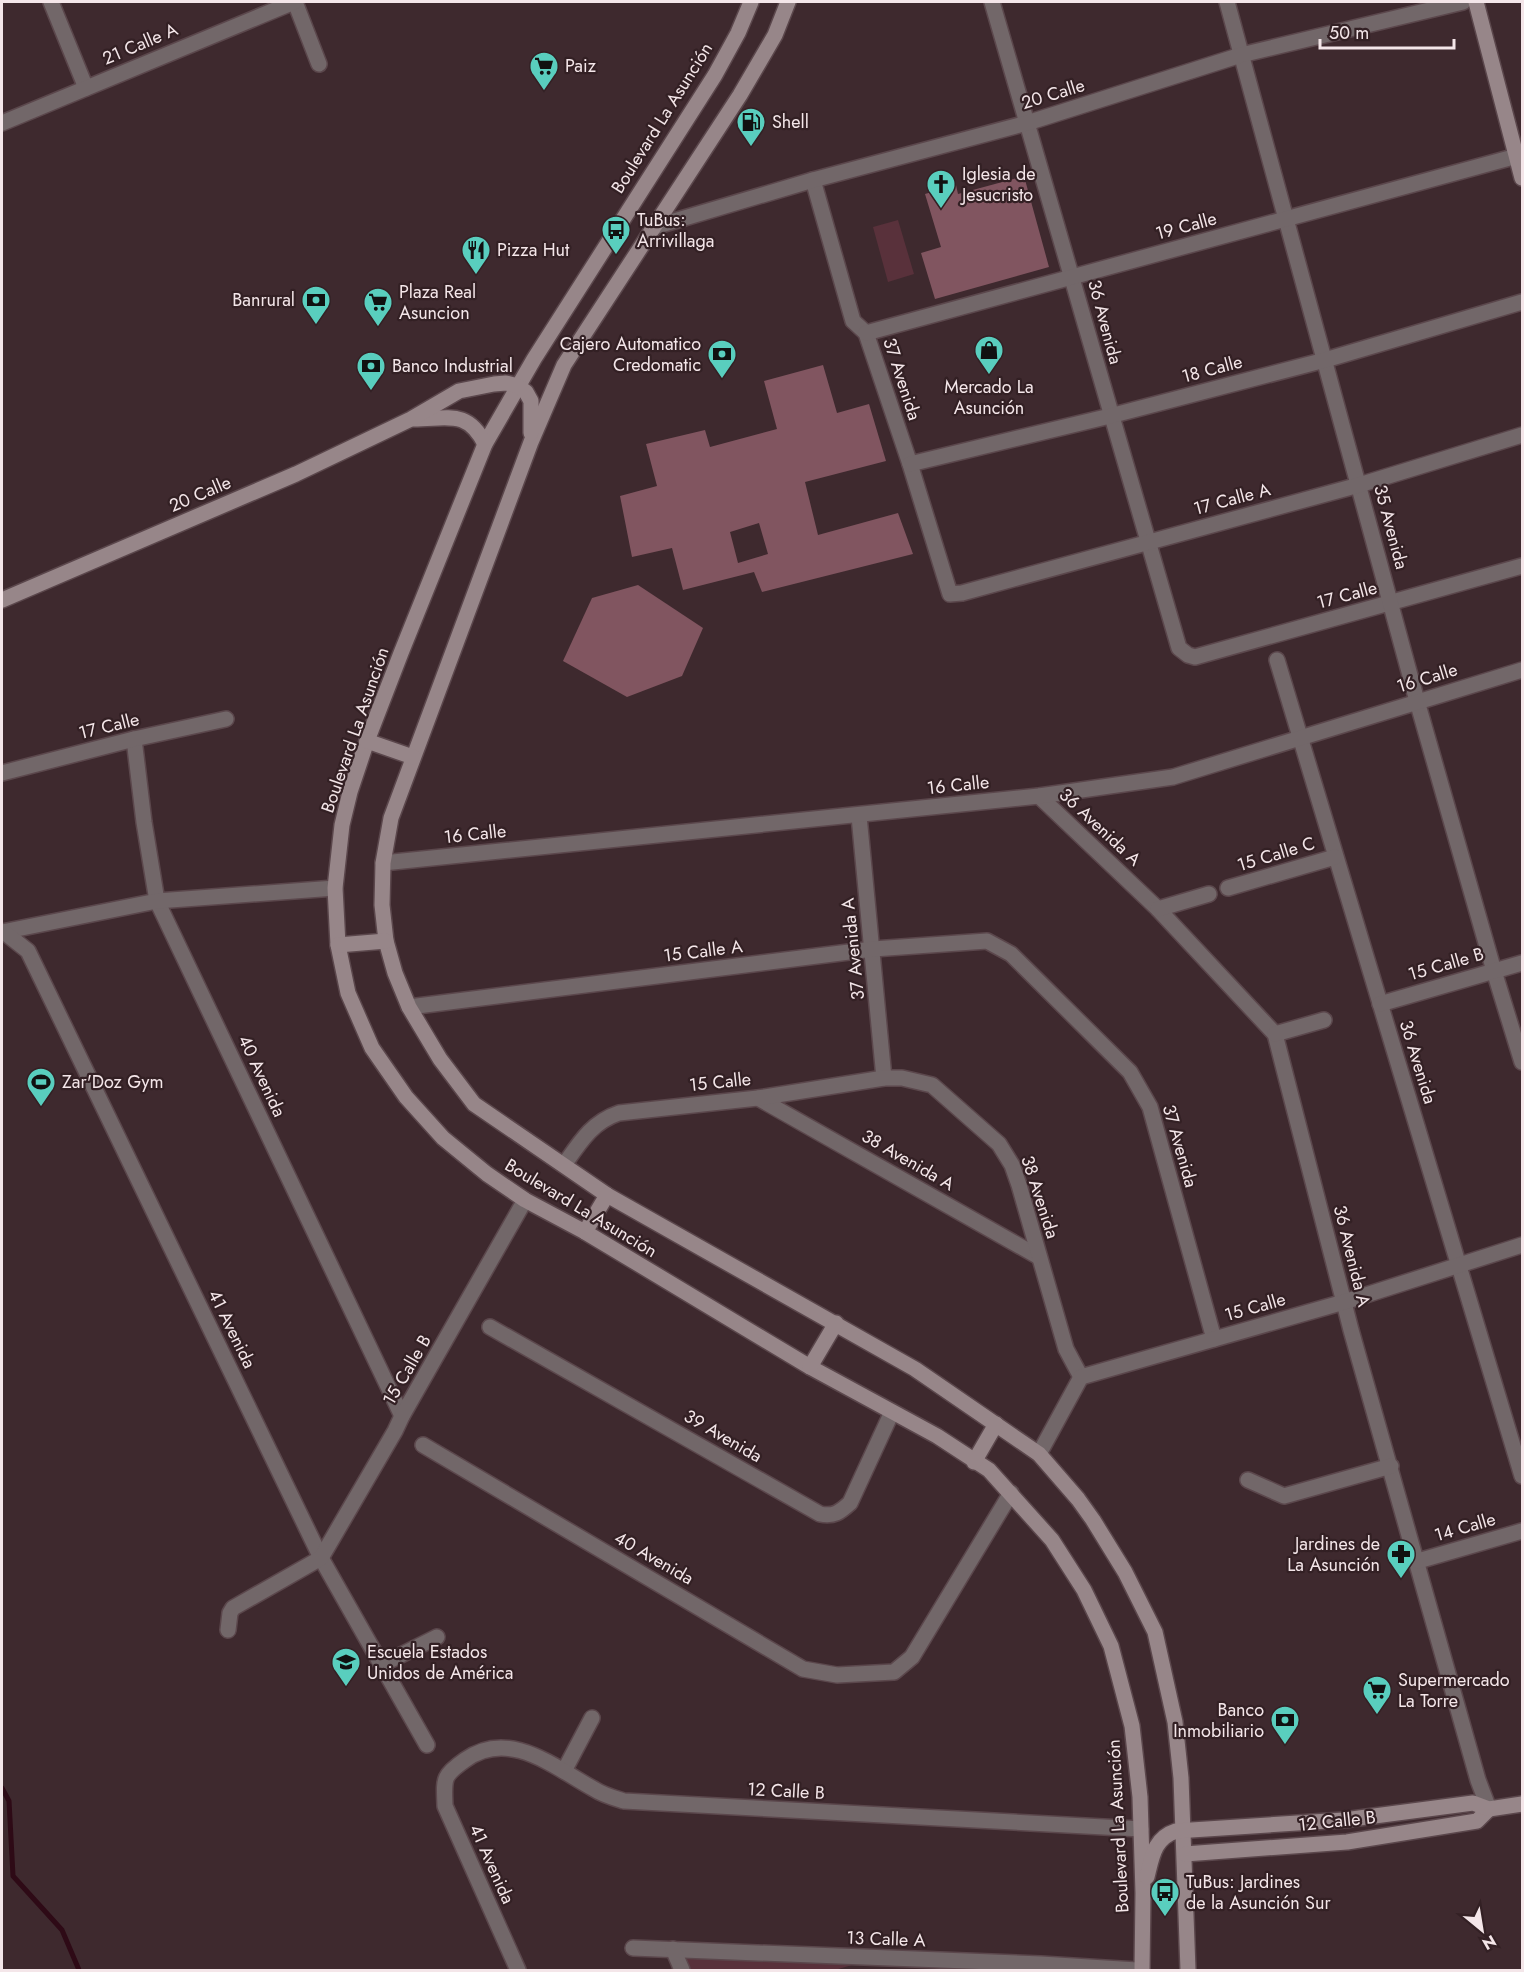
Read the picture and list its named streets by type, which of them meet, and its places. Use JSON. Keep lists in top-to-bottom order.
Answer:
{
  "streets": {
    "main road": ["20 Calle", "Boulevard La Asunción", "12 Calle B"],
    "street": [
      "21 Calle A",
      "19 Calle",
      "36 Avenida",
      "18 Calle",
      "37 Avenida",
      "17 Calle A",
      "35 Avenida",
      "17 Calle",
      "16 Calle",
      "36 Avenida A",
      "15 Calle C",
      "37 Avenida A",
      "15 Calle A",
      "15 Calle B",
      "40 Avenida",
      "15 Calle",
      "38 Avenida A",
      "38 Avenida",
      "41 Avenida",
      "39 Avenida",
      "14 Calle",
      "13 Calle A"
    ]
  },
  "crossings": [
    ["20 Calle", "Boulevard La Asunción"],
    ["20 Calle", "36 Avenida"],
    ["20 Calle", "37 Avenida"],
    ["20 Calle", "35 Avenida"],
    ["Boulevard La Asunción", "16 Calle"],
    ["Boulevard La Asunción", "15 Calle A"],
    ["Boulevard La Asunción", "15 Calle B"],
    ["Boulevard La Asunción", "40 Avenida"],
    ["Boulevard La Asunción", "15 Calle"],
    ["Boulevard La Asunción", "39 Avenida"],
    ["Boulevard La Asunción", "12 Calle B"],
    ["19 Calle", "36 Avenida"],
    ["19 Calle", "37 Avenida"],
    ["19 Calle", "35 Avenida"],
    ["36 Avenida", "18 Calle"],
    ["36 Avenida", "17 Calle A"],
    ["36 Avenida", "17 Calle"],
    ["36 Avenida", "16 Calle"],
    ["36 Avenida", "15 Calle C"],
    ["36 Avenida", "15 Calle B"],
    ["36 Avenida", "15 Calle"],
    ["18 Calle", "37 Avenida"],
    ["18 Calle", "35 Avenida"],
    ["37 Avenida", "17 Calle A"],
    ["37 Avenida", "15 Calle A"],
    ["37 Avenida", "15 Calle"],
    ["17 Calle A", "35 Avenida"],
    ["35 Avenida", "17 Calle"],
    ["35 Avenida", "16 Calle"],
    ["35 Avenida", "15 Calle B"],
    ["17 Calle", "40 Avenida"],
    ["16 Calle", "36 Avenida A"],
    ["16 Calle", "37 Avenida A"],
    ["36 Avenida A", "15 Calle"],
    ["36 Avenida A", "14 Calle"],
    ["36 Avenida A", "12 Calle B"],
    ["37 Avenida A", "15 Calle A"],
    ["37 Avenida A", "15 Calle"],
    ["15 Calle B", "40 Avenida"],
    ["15 Calle B", "41 Avenida"],
    ["15 Calle", "38 Avenida A"],
    ["15 Calle", "38 Avenida"],
    ["38 Avenida A", "38 Avenida"],
    ["41 Avenida", "12 Calle B"]
  ],
  "places": {
    "supermarket": ["Paiz", "Plaza Real Asuncion", "Supermercado La Torre"],
    "fuel station": ["Shell"],
    "church": ["Iglesia de Jesucristo"],
    "bus stop": ["TuBus: Arrivillaga", "TuBus: Jardines de la Asunción Sur"],
    "restaurant": ["Pizza Hut"],
    "bank": [
      "Banrural",
      "Cajero Automatico Credomatic",
      "Banco Industrial",
      "Banco Inmobiliario"
    ],
    "shop": ["Mercado La Asunción"],
    "sports": ["Zar'Doz Gym"],
    "pharmacy": ["Jardines de La Asunción"],
    "school or university": ["Escuela Estados Unidos de América"]
  },
  "scale_bar": "50 m",
  "north": "bottom right"
}
